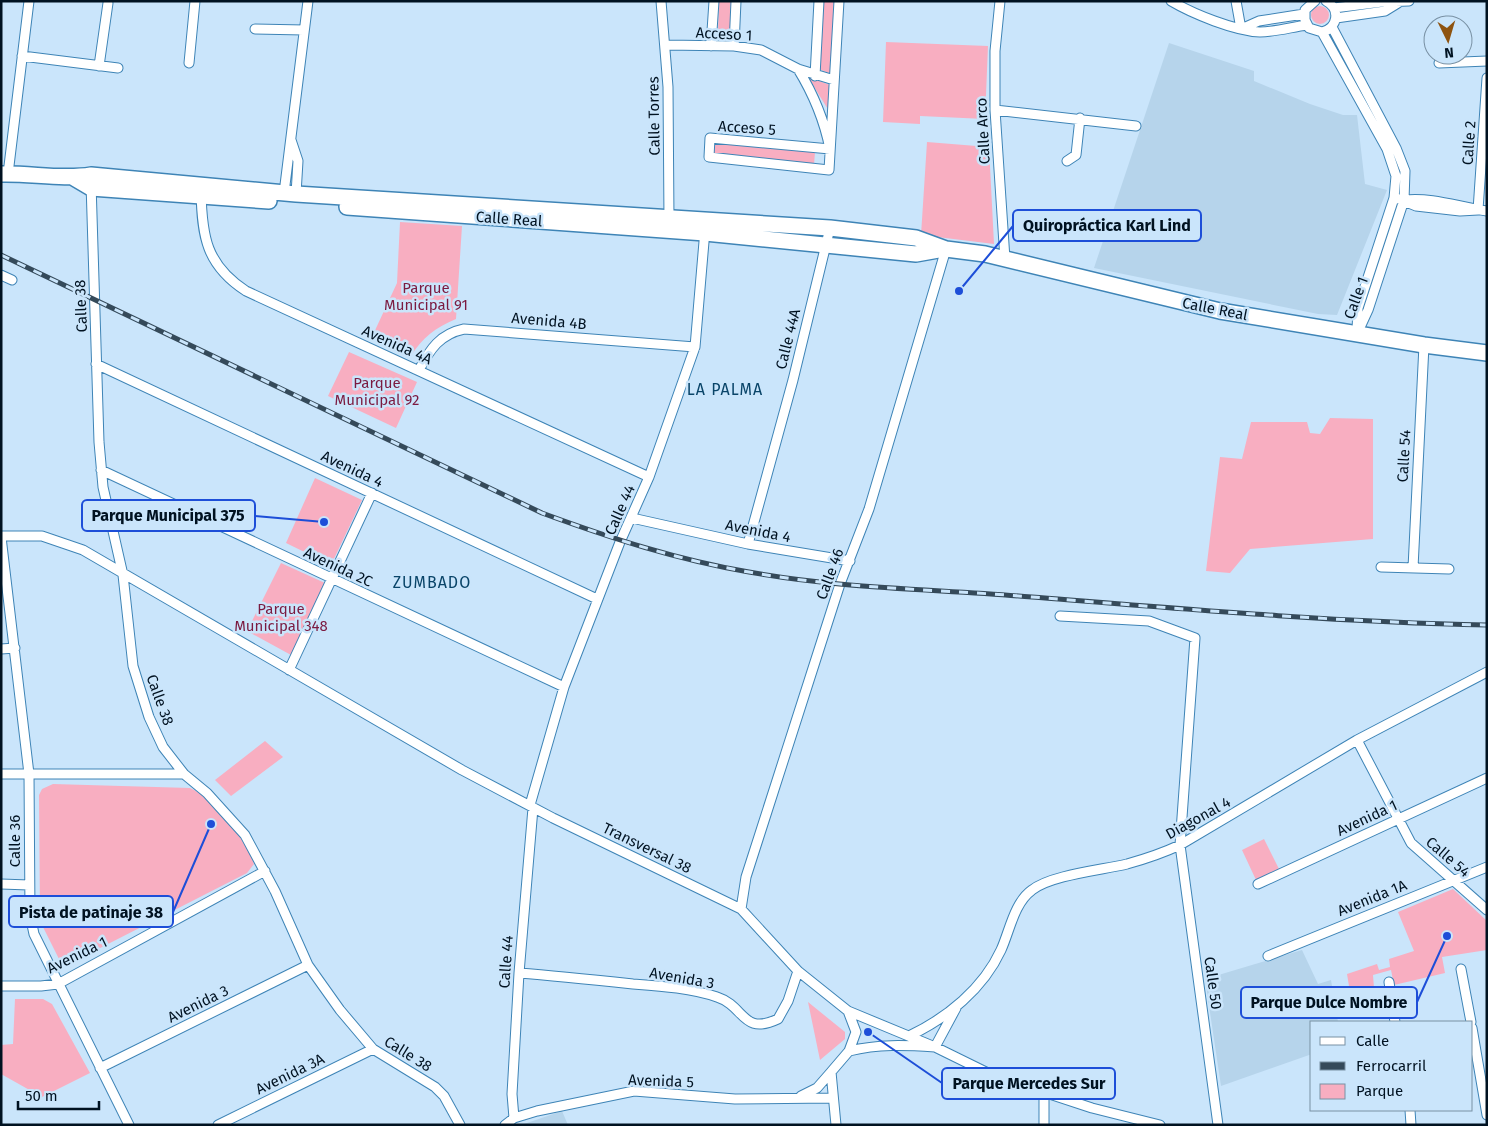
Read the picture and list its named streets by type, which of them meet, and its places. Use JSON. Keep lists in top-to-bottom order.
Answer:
{
  "streets": {
    "main road": ["Calle Real"],
    "street": [
      "Acceso 1",
      "Calle Torres",
      "Acceso 5",
      "Calle Arco",
      "Calle 2",
      "Calle 1",
      "Calle 38",
      "Avenida 4B",
      "Calle 44A",
      "Avenida 4A",
      "Calle 54",
      "Avenida 4",
      "Calle 44",
      "Avenida 2C",
      "Calle 46",
      "Diagonal 4",
      "Avenida 1",
      "Calle 36",
      "Transversal 38",
      "Avenida 1A",
      "Avenida 3",
      "Calle 50",
      "Avenida 3A",
      "Avenida 5"
    ]
  },
  "crossings": [
    ["Acceso 1", "Calle Torres"],
    ["Calle Torres", "Calle Real"],
    ["Calle Arco", "Calle Real"],
    ["Calle Real", "Calle 1"],
    ["Calle Real", "Calle 38"],
    ["Calle Real", "Calle 44A"],
    ["Calle Real", "Avenida 4A"],
    ["Calle Real", "Calle 54"],
    ["Calle Real", "Calle 44"],
    ["Calle Real", "Calle 46"],
    ["Calle 38", "Avenida 4"],
    ["Calle 38", "Avenida 2C"],
    ["Calle 38", "Avenida 1"],
    ["Calle 38", "Transversal 38"],
    ["Calle 38", "Avenida 3"],
    ["Calle 38", "Avenida 3A"],
    ["Avenida 4B", "Avenida 4A"],
    ["Avenida 4B", "Calle 44"],
    ["Calle 44A", "Avenida 4"],
    ["Avenida 4A", "Calle 44"],
    ["Calle 54", "Diagonal 4"],
    ["Calle 54", "Avenida 1"],
    ["Calle 54", "Avenida 1A"],
    ["Avenida 4", "Calle 44"],
    ["Avenida 4", "Calle 46"],
    ["Calle 44", "Avenida 2C"],
    ["Calle 44", "Transversal 38"],
    ["Calle 44", "Avenida 3"],
    ["Calle 44", "Avenida 5"],
    ["Calle 46", "Transversal 38"],
    ["Diagonal 4", "Transversal 38"],
    ["Diagonal 4", "Calle 50"],
    ["Avenida 1", "Calle 36"],
    ["Calle 36", "Transversal 38"],
    ["Calle 36", "Avenida 3"],
    ["Transversal 38", "Avenida 3"]
  ],
  "districts": ["LA PALMA", "ZUMBADO"],
  "parks": ["Parque Municipal 91", "Parque Municipal 92", "Parque Municipal 348"],
  "places": [
    "Quiropráctica Karl Lind",
    "Parque Municipal 375",
    "Pista de patinaje 38",
    "Parque Dulce Nombre",
    "Parque Mercedes Sur"
  ],
  "legend": ["Calle", "Ferrocarril", "Parque"],
  "scale_bar": "50 m",
  "north": "bottom"
}
